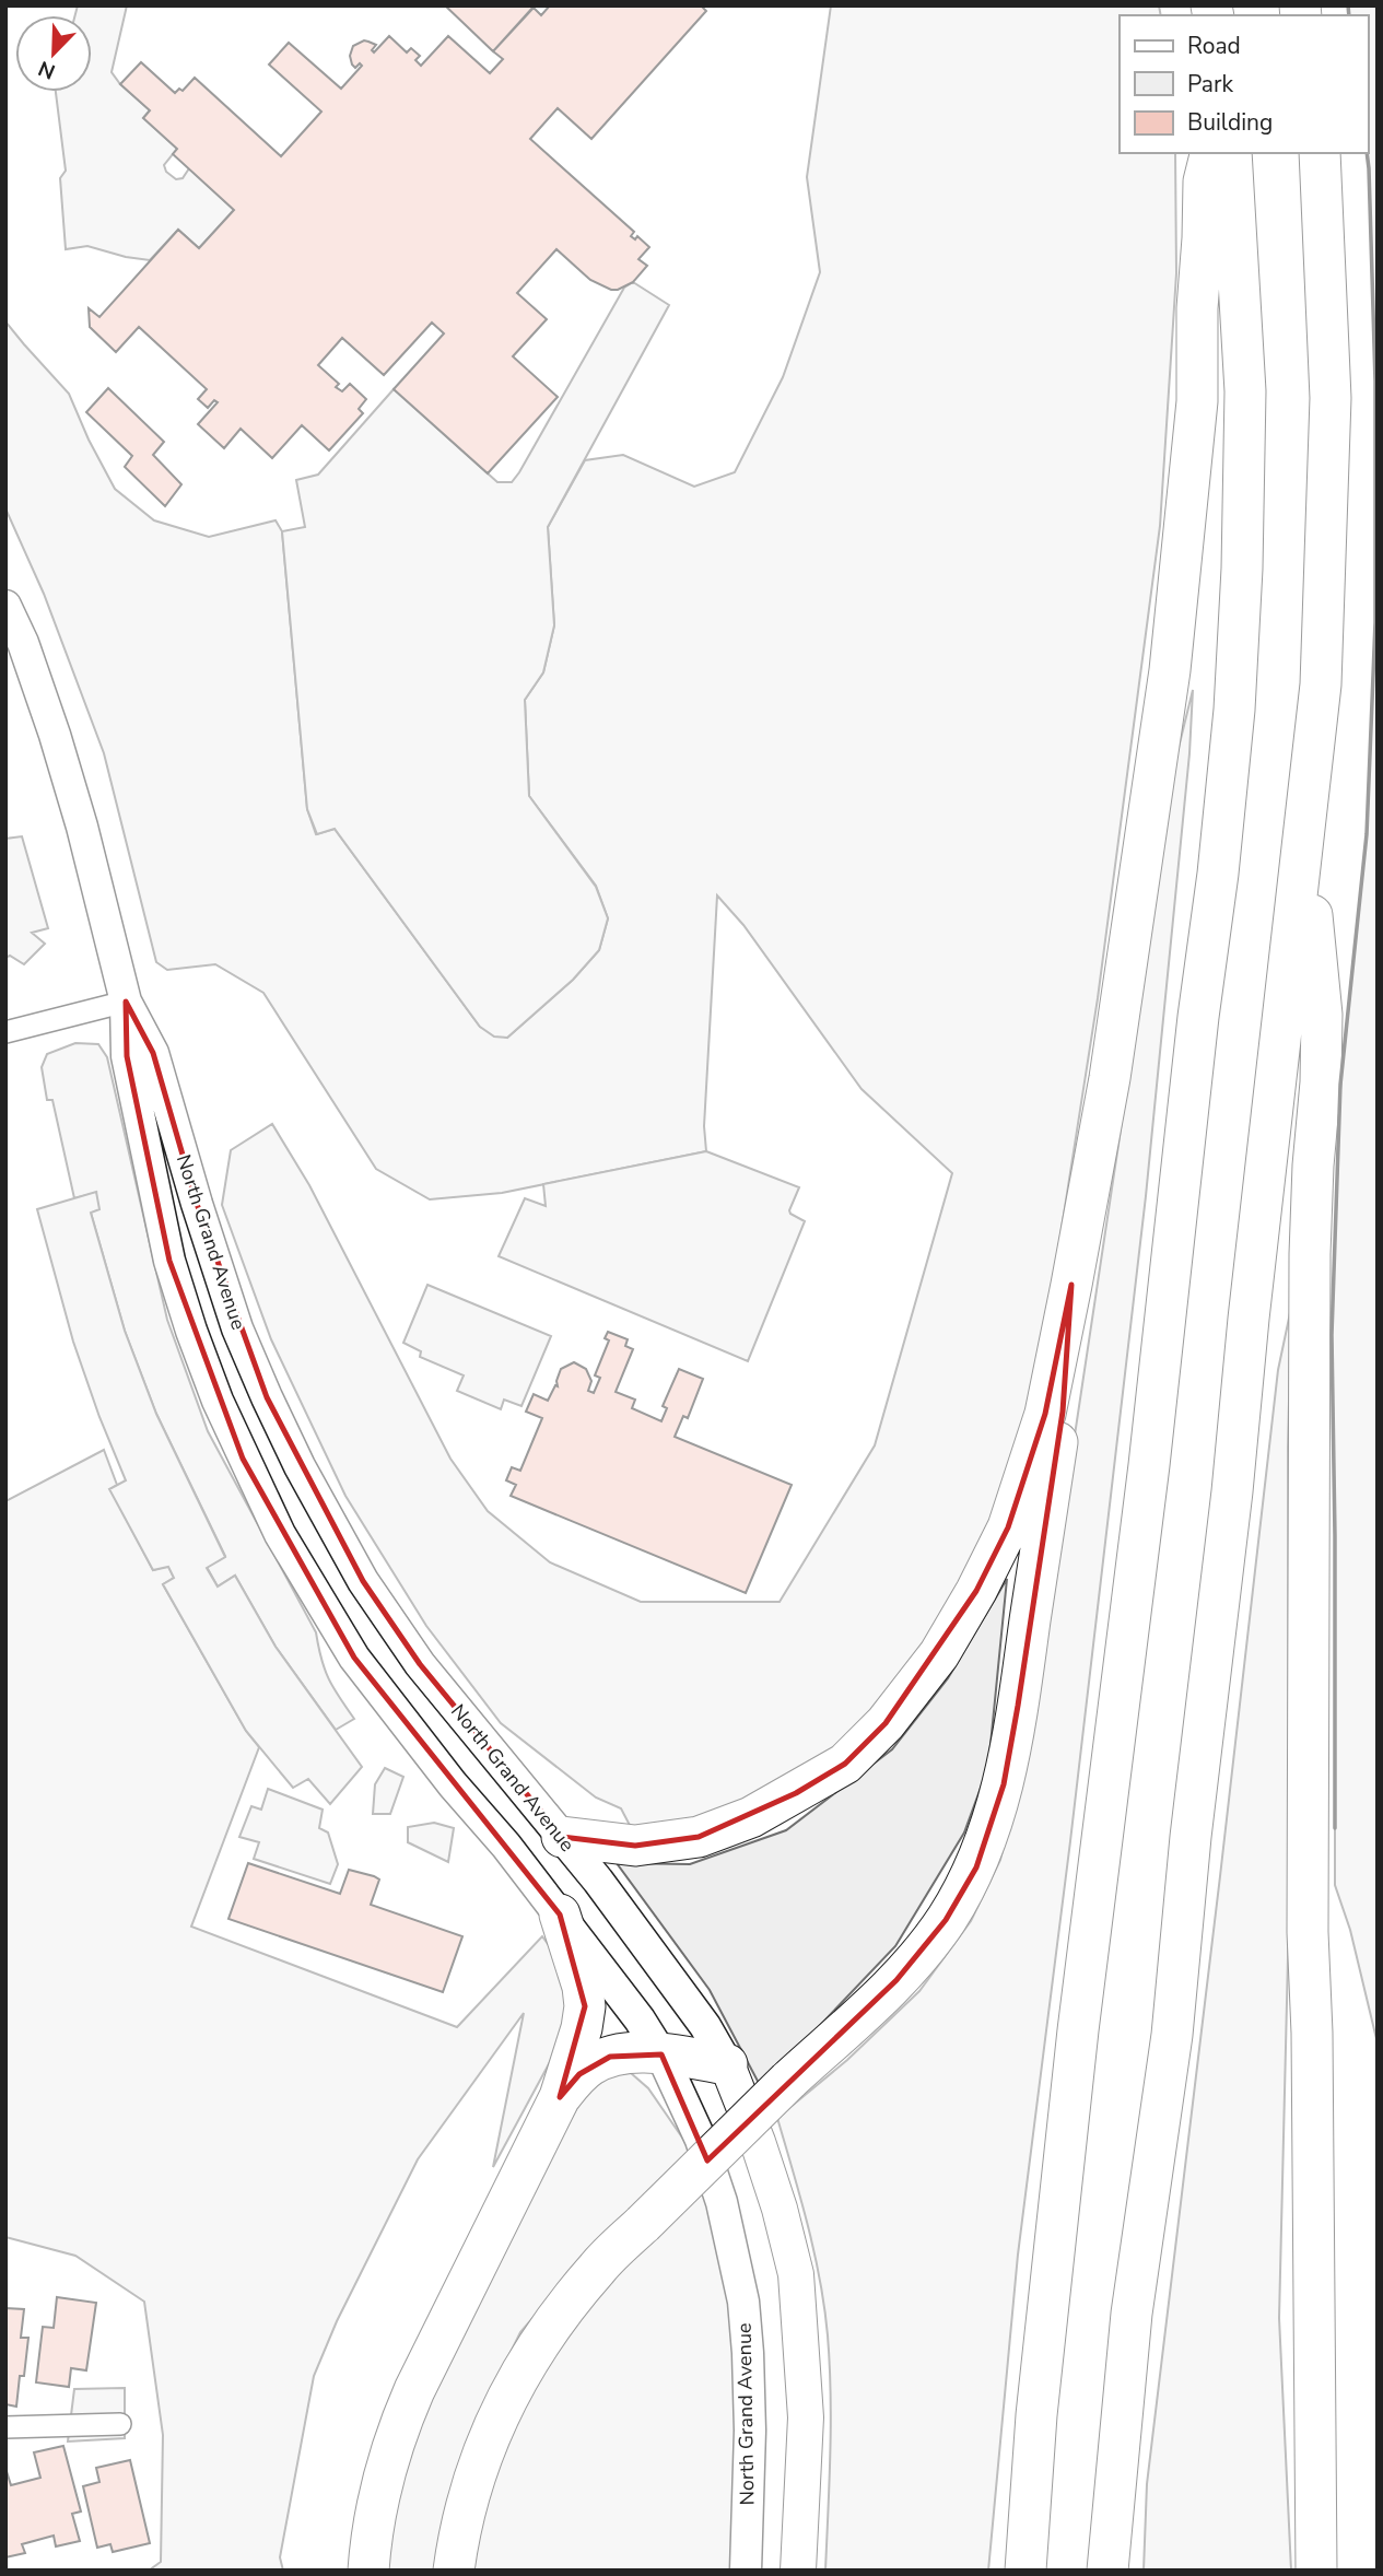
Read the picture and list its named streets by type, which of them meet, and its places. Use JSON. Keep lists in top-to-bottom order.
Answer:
{
  "streets": {
    "main road": ["North Grand Avenue"]
  },
  "legend": ["Road", "Park", "Building"],
  "north": "bottom left"
}
